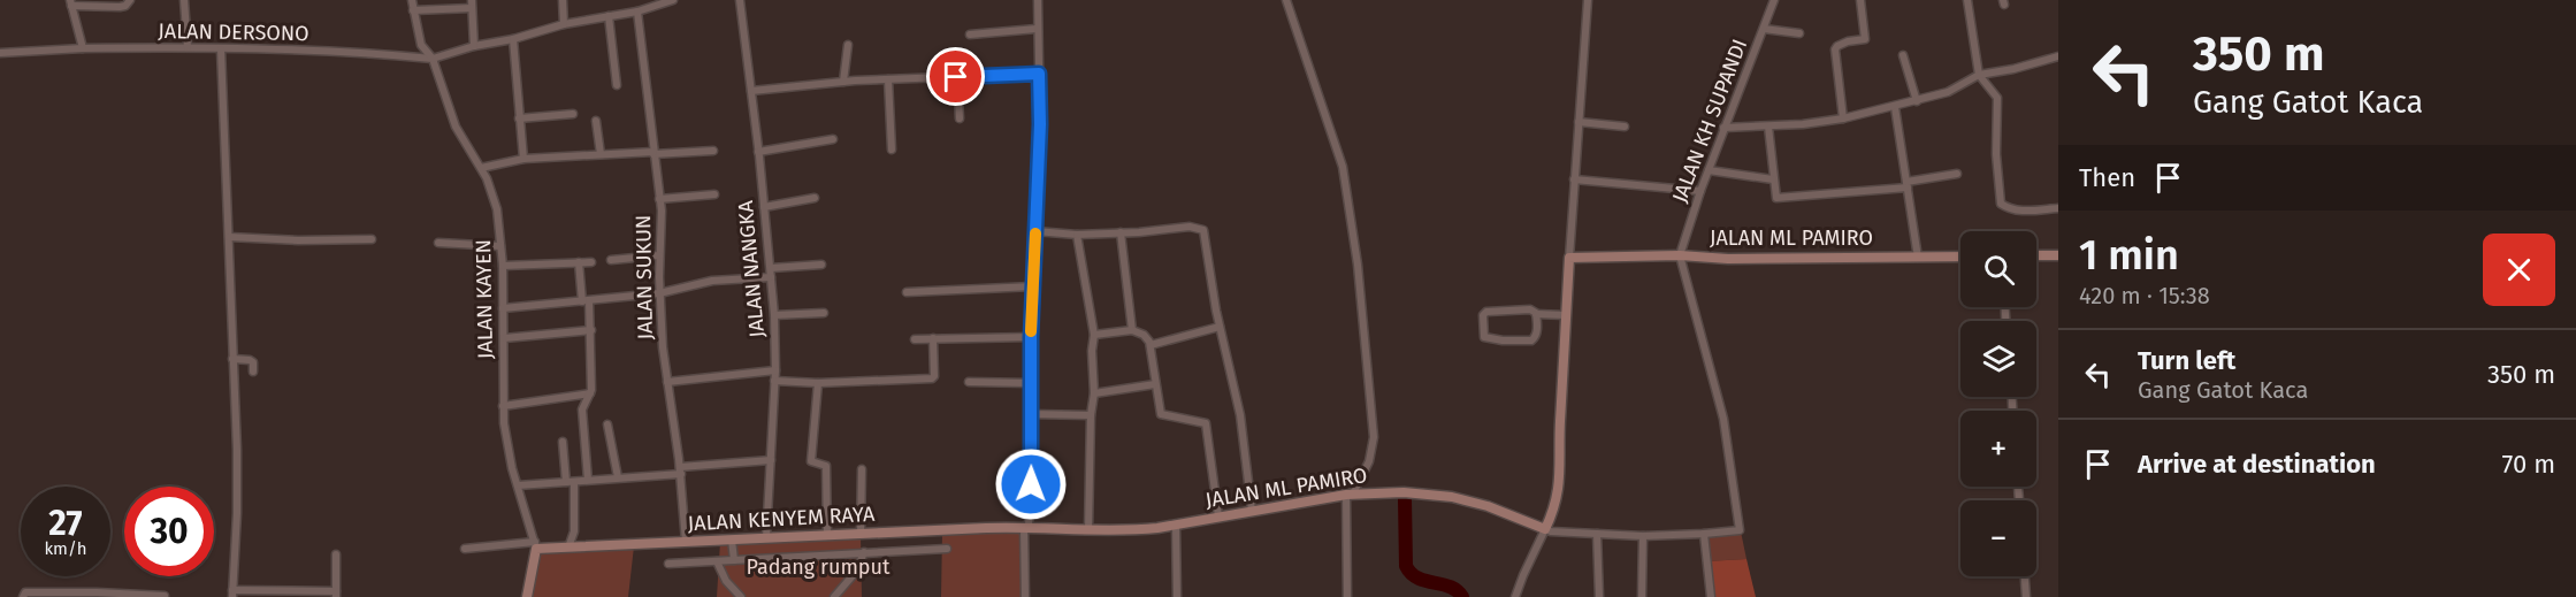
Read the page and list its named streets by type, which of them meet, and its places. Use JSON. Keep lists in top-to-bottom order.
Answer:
{
  "streets": {
    "street": [
      "JALAN DERSONO",
      "JALAN KH SUPANDI",
      "JALAN ML PAMIRO",
      "JALAN NANGKA",
      "JALAN SUKUN",
      "JALAN KAYEN",
      "JALAN KENYEM RAYA"
    ]
  },
  "crossings": [
    ["JALAN DERSONO", "JALAN KAYEN"],
    ["JALAN KH SUPANDI", "JALAN ML PAMIRO"],
    ["JALAN ML PAMIRO", "JALAN KENYEM RAYA"],
    ["JALAN NANGKA", "JALAN KENYEM RAYA"],
    ["JALAN SUKUN", "JALAN KENYEM RAYA"],
    ["JALAN KAYEN", "JALAN KENYEM RAYA"]
  ],
  "parks": ["Padang rumput"],
  "page": {
    "turn": ["350 m", "Gang Gatot Kaca"],
    "then": "Then",
    "heading": ["1 min", "420 m · 15:38"],
    "map_buttons": ["+", "−"],
    "list": [
      {
        "name": "Turn left",
        "note": "Gang Gatot Kaca",
        "value": "350 m"
      },
      {
        "name": "Arrive at destination",
        "value": "70 m"
      }
    ],
    "speed": "27 km/h",
    "limit": "30"
  }
}
